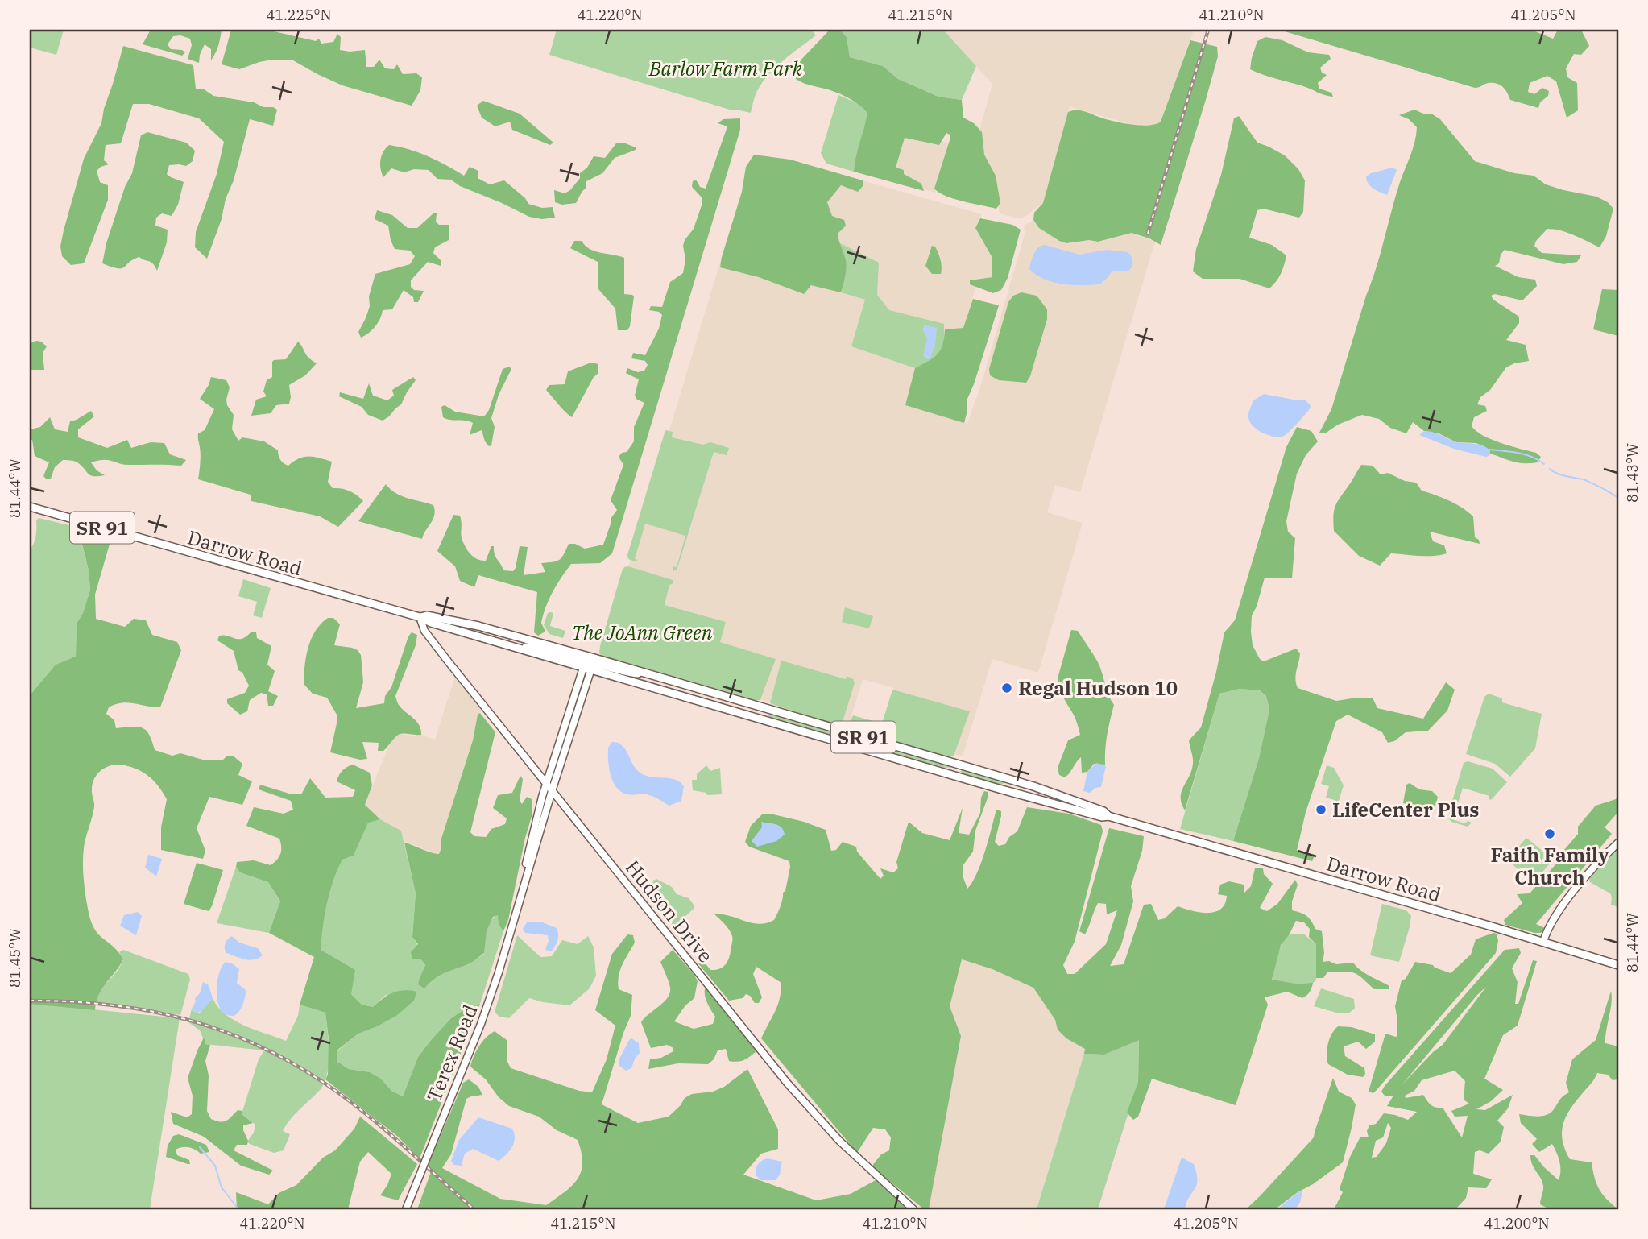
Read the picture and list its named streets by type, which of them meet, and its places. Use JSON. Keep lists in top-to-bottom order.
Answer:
{
  "streets": {
    "main road": [
      "SR 91",
      "Darrow Road",
      "Hudson Drive",
      "Terex Road"
    ]
  },
  "crossings": [
    ["Darrow Road", "Hudson Drive"],
    ["Darrow Road", "Terex Road"],
    ["Hudson Drive", "Terex Road"]
  ],
  "parks": ["Barlow Farm Park", "The JoAnn Green"],
  "places": ["Regal Hudson 10", "LifeCenter Plus", "Faith Family Church"],
  "coordinates": [
    "41.225°N",
    "41.220°N",
    "41.215°N",
    "41.210°N",
    "41.205°N",
    "81.43°W",
    "81.44°W",
    "81.45°W",
    "41.200°N"
  ]
}
